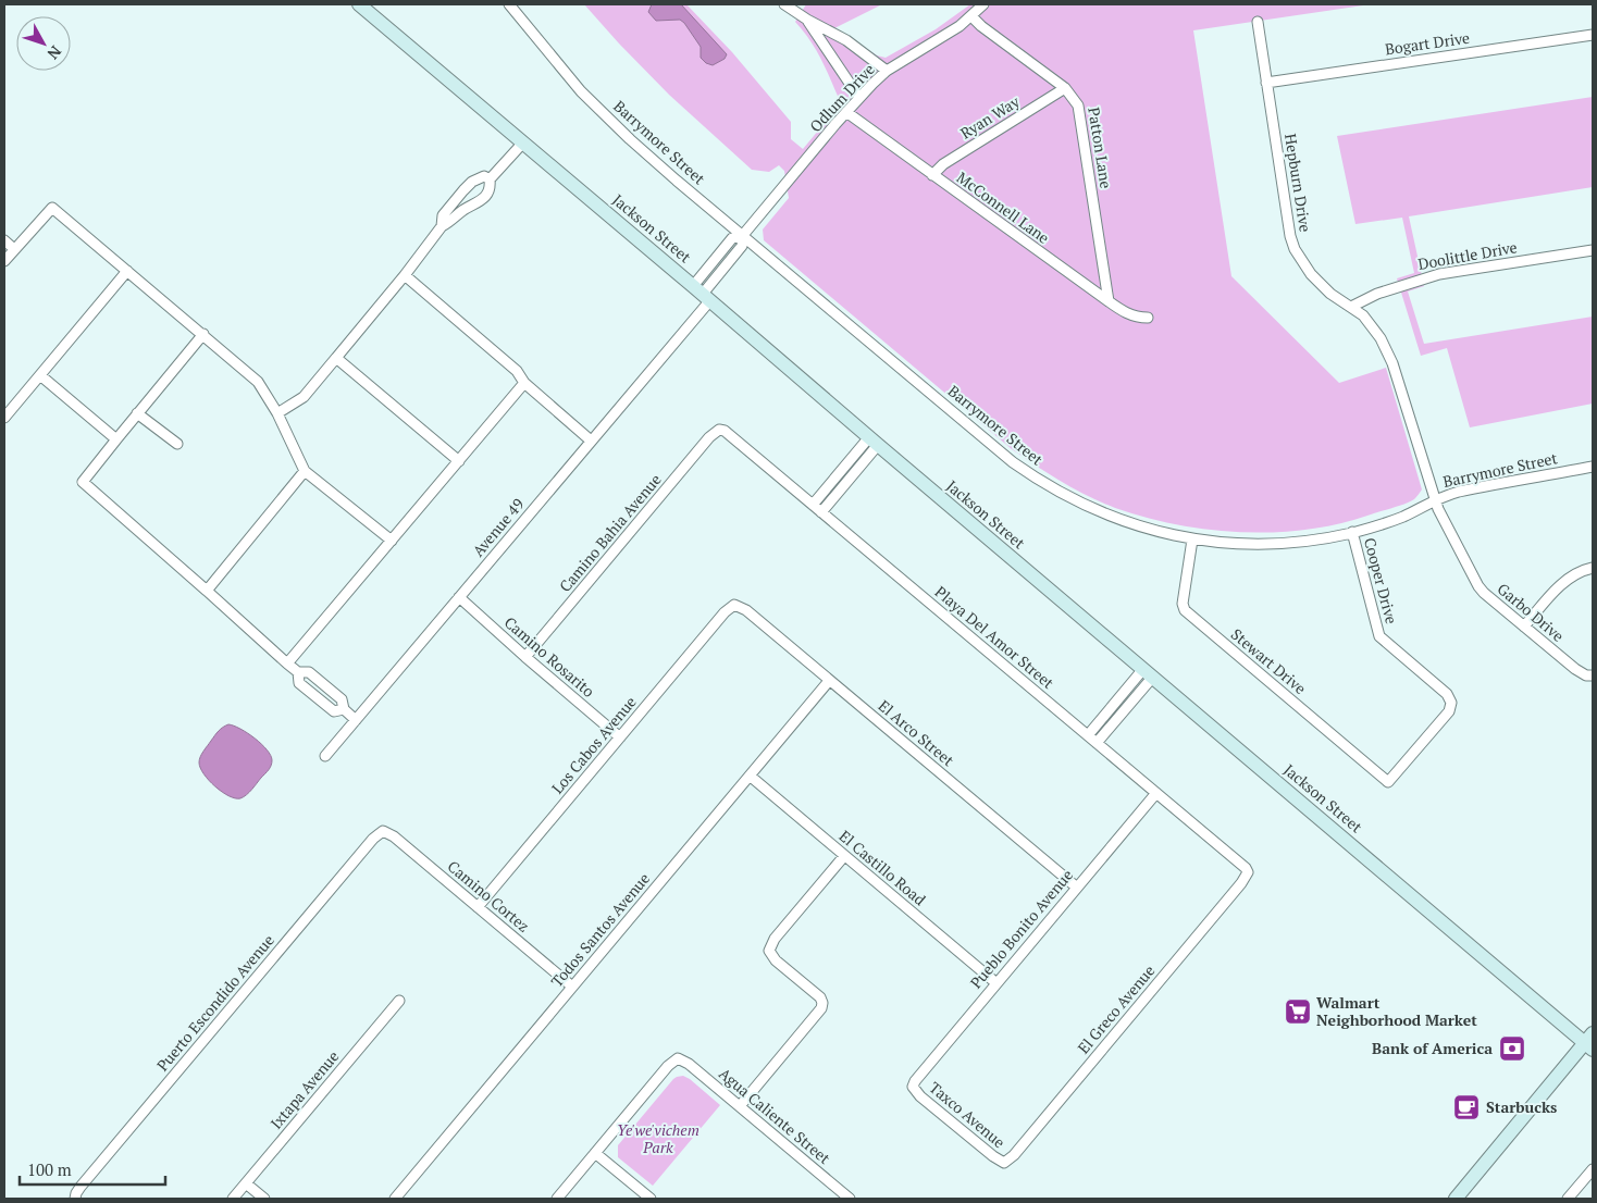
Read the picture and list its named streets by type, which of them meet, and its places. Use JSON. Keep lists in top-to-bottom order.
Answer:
{
  "streets": {
    "main road": ["Jackson Street"],
    "street": [
      "Bogart Drive",
      "Odlum Drive",
      "Ryan Way",
      "Barrymore Street",
      "Patton Lane",
      "Hepburn Drive",
      "McConnell Lane",
      "Doolittle Drive",
      "Avenue 49",
      "Camino Bahia Avenue",
      "Cooper Drive",
      "Garbo Drive",
      "Playa Del Amor Street",
      "Camino Rosarito",
      "Stewart Drive",
      "El Arco Street",
      "Los Cabos Avenue",
      "El Castillo Road",
      "Camino Cortez",
      "Pueblo Bonito Avenue",
      "Todos Santos Avenue",
      "Puerto Escondido Avenue",
      "El Greco Avenue",
      "Ixtapa Avenue",
      "Taxco Avenue",
      "Agua Caliente Street"
    ]
  },
  "crossings": [
    ["Bogart Drive", "Hepburn Drive"],
    ["Odlum Drive", "Barrymore Street"],
    ["Odlum Drive", "Patton Lane"],
    ["Odlum Drive", "McConnell Lane"],
    ["Odlum Drive", "Jackson Street"],
    ["Odlum Drive", "Avenue 49"],
    ["Ryan Way", "Patton Lane"],
    ["Ryan Way", "McConnell Lane"],
    ["Barrymore Street", "Hepburn Drive"],
    ["Barrymore Street", "Cooper Drive"],
    ["Barrymore Street", "Garbo Drive"],
    ["Barrymore Street", "Stewart Drive"],
    ["Patton Lane", "McConnell Lane"],
    ["Hepburn Drive", "Doolittle Drive"],
    ["Hepburn Drive", "Garbo Drive"],
    ["Jackson Street", "Avenue 49"],
    ["Avenue 49", "Camino Rosarito"],
    ["Camino Bahia Avenue", "Playa Del Amor Street"],
    ["Camino Bahia Avenue", "Camino Rosarito"],
    ["Cooper Drive", "Stewart Drive"],
    ["Playa Del Amor Street", "Pueblo Bonito Avenue"],
    ["Playa Del Amor Street", "El Greco Avenue"],
    ["Camino Rosarito", "Los Cabos Avenue"],
    ["El Arco Street", "Los Cabos Avenue"],
    ["El Arco Street", "Pueblo Bonito Avenue"],
    ["El Arco Street", "Todos Santos Avenue"],
    ["Los Cabos Avenue", "Camino Cortez"],
    ["El Castillo Road", "Pueblo Bonito Avenue"],
    ["El Castillo Road", "Todos Santos Avenue"],
    ["Camino Cortez", "Todos Santos Avenue"],
    ["Camino Cortez", "Puerto Escondido Avenue"],
    ["Pueblo Bonito Avenue", "Taxco Avenue"],
    ["El Greco Avenue", "Taxco Avenue"]
  ],
  "parks": ["Ye'we'vichem Park"],
  "places": {
    "supermarket": ["Walmart Neighborhood Market"],
    "bank": ["Bank of America"],
    "cafe": ["Starbucks"]
  },
  "scale_bar": "100 m",
  "north": "bottom right"
}
